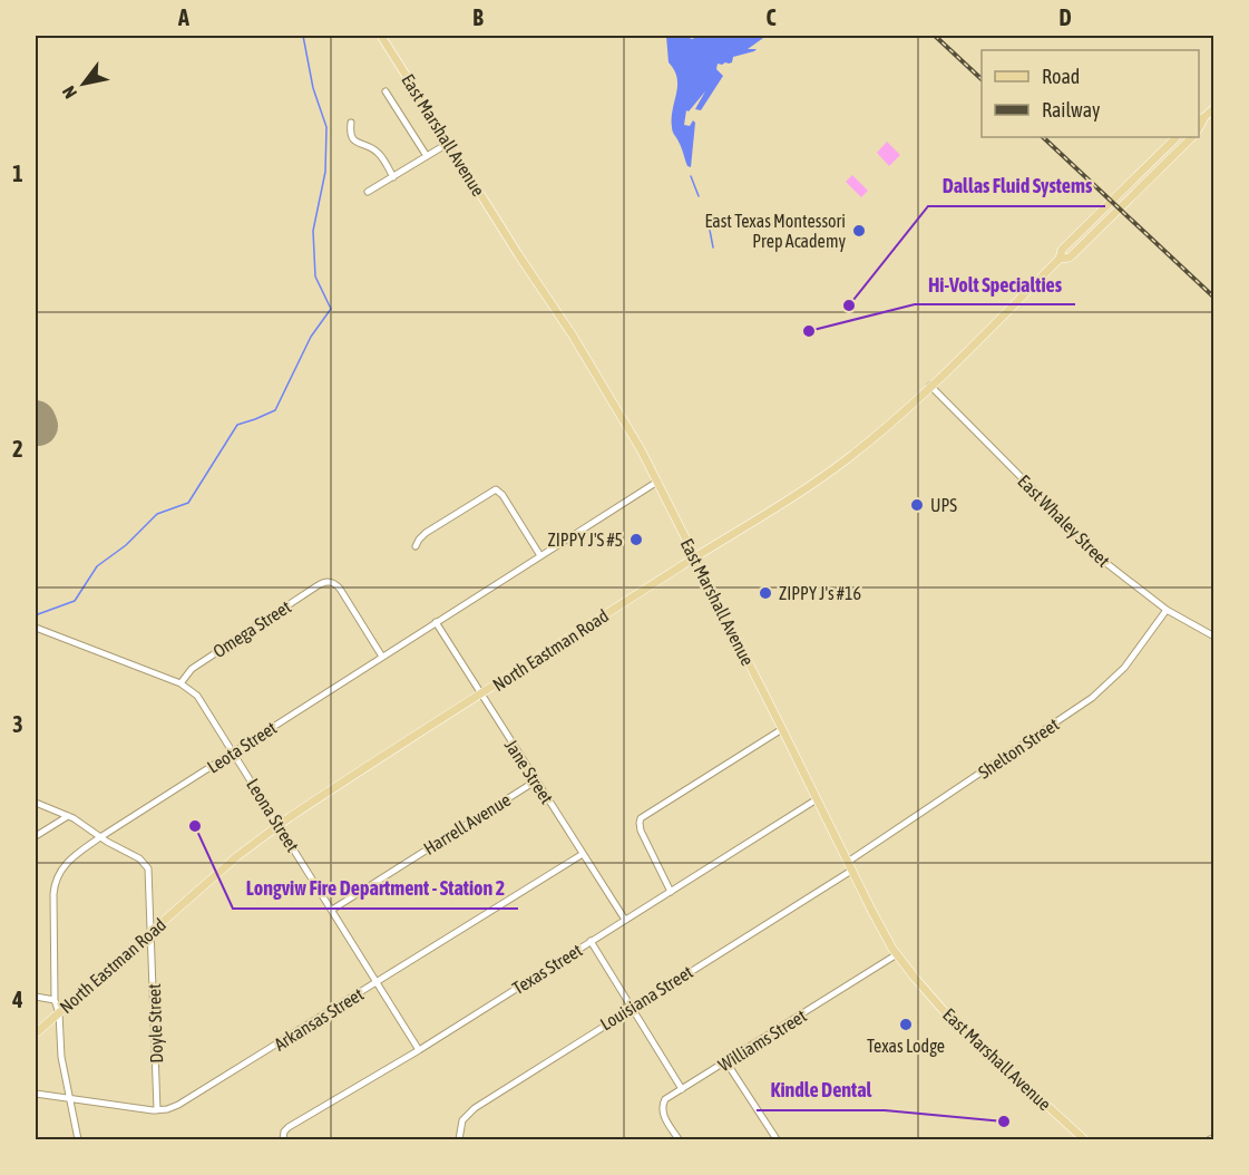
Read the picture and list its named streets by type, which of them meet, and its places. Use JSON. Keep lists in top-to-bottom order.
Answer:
{
  "streets": {
    "main road": ["East Marshall Avenue", "North Eastman Road"],
    "street": [
      "East Whaley Street",
      "Omega Street",
      "Leota Street",
      "Shelton Street",
      "Jane Street",
      "Leona Street",
      "Harrell Avenue",
      "Texas Street",
      "Louisiana Street",
      "Arkansas Street",
      "Doyle Street",
      "Williams Street"
    ]
  },
  "crossings": [
    ["East Marshall Avenue", "North Eastman Road"],
    ["East Marshall Avenue", "Leota Street"],
    ["East Marshall Avenue", "Shelton Street"],
    ["East Marshall Avenue", "Texas Street"],
    ["East Marshall Avenue", "Louisiana Street"],
    ["East Marshall Avenue", "Williams Street"],
    ["East Whaley Street", "North Eastman Road"],
    ["East Whaley Street", "Shelton Street"],
    ["Omega Street", "Leota Street"],
    ["Omega Street", "Leona Street"],
    ["North Eastman Road", "Leota Street"],
    ["North Eastman Road", "Jane Street"],
    ["North Eastman Road", "Leona Street"],
    ["North Eastman Road", "Doyle Street"],
    ["Leota Street", "Jane Street"],
    ["Leota Street", "Leona Street"],
    ["Leota Street", "Arkansas Street"],
    ["Leota Street", "Doyle Street"],
    ["Shelton Street", "Louisiana Street"],
    ["Jane Street", "Harrell Avenue"],
    ["Jane Street", "Texas Street"],
    ["Jane Street", "Arkansas Street"],
    ["Leona Street", "Harrell Avenue"],
    ["Leona Street", "Texas Street"],
    ["Leona Street", "Arkansas Street"],
    ["Arkansas Street", "Doyle Street"]
  ],
  "places": [
    "East Texas Montessori Prep Academy",
    "Dallas Fluid Systems",
    "Hi-Volt Specialties",
    "UPS",
    "ZIPPY J'S #5",
    "ZIPPY J's #16",
    "Longviw Fire Department - Station 2",
    "Texas Lodge",
    "Kindle Dental"
  ],
  "legend": ["Road", "Railway"],
  "north": "bottom left",
  "grid": {
    "columns": [
      "A",
      "B",
      "C",
      "D"
    ],
    "rows": [
      "1",
      "2",
      "3",
      "4"
    ]
  }
}
